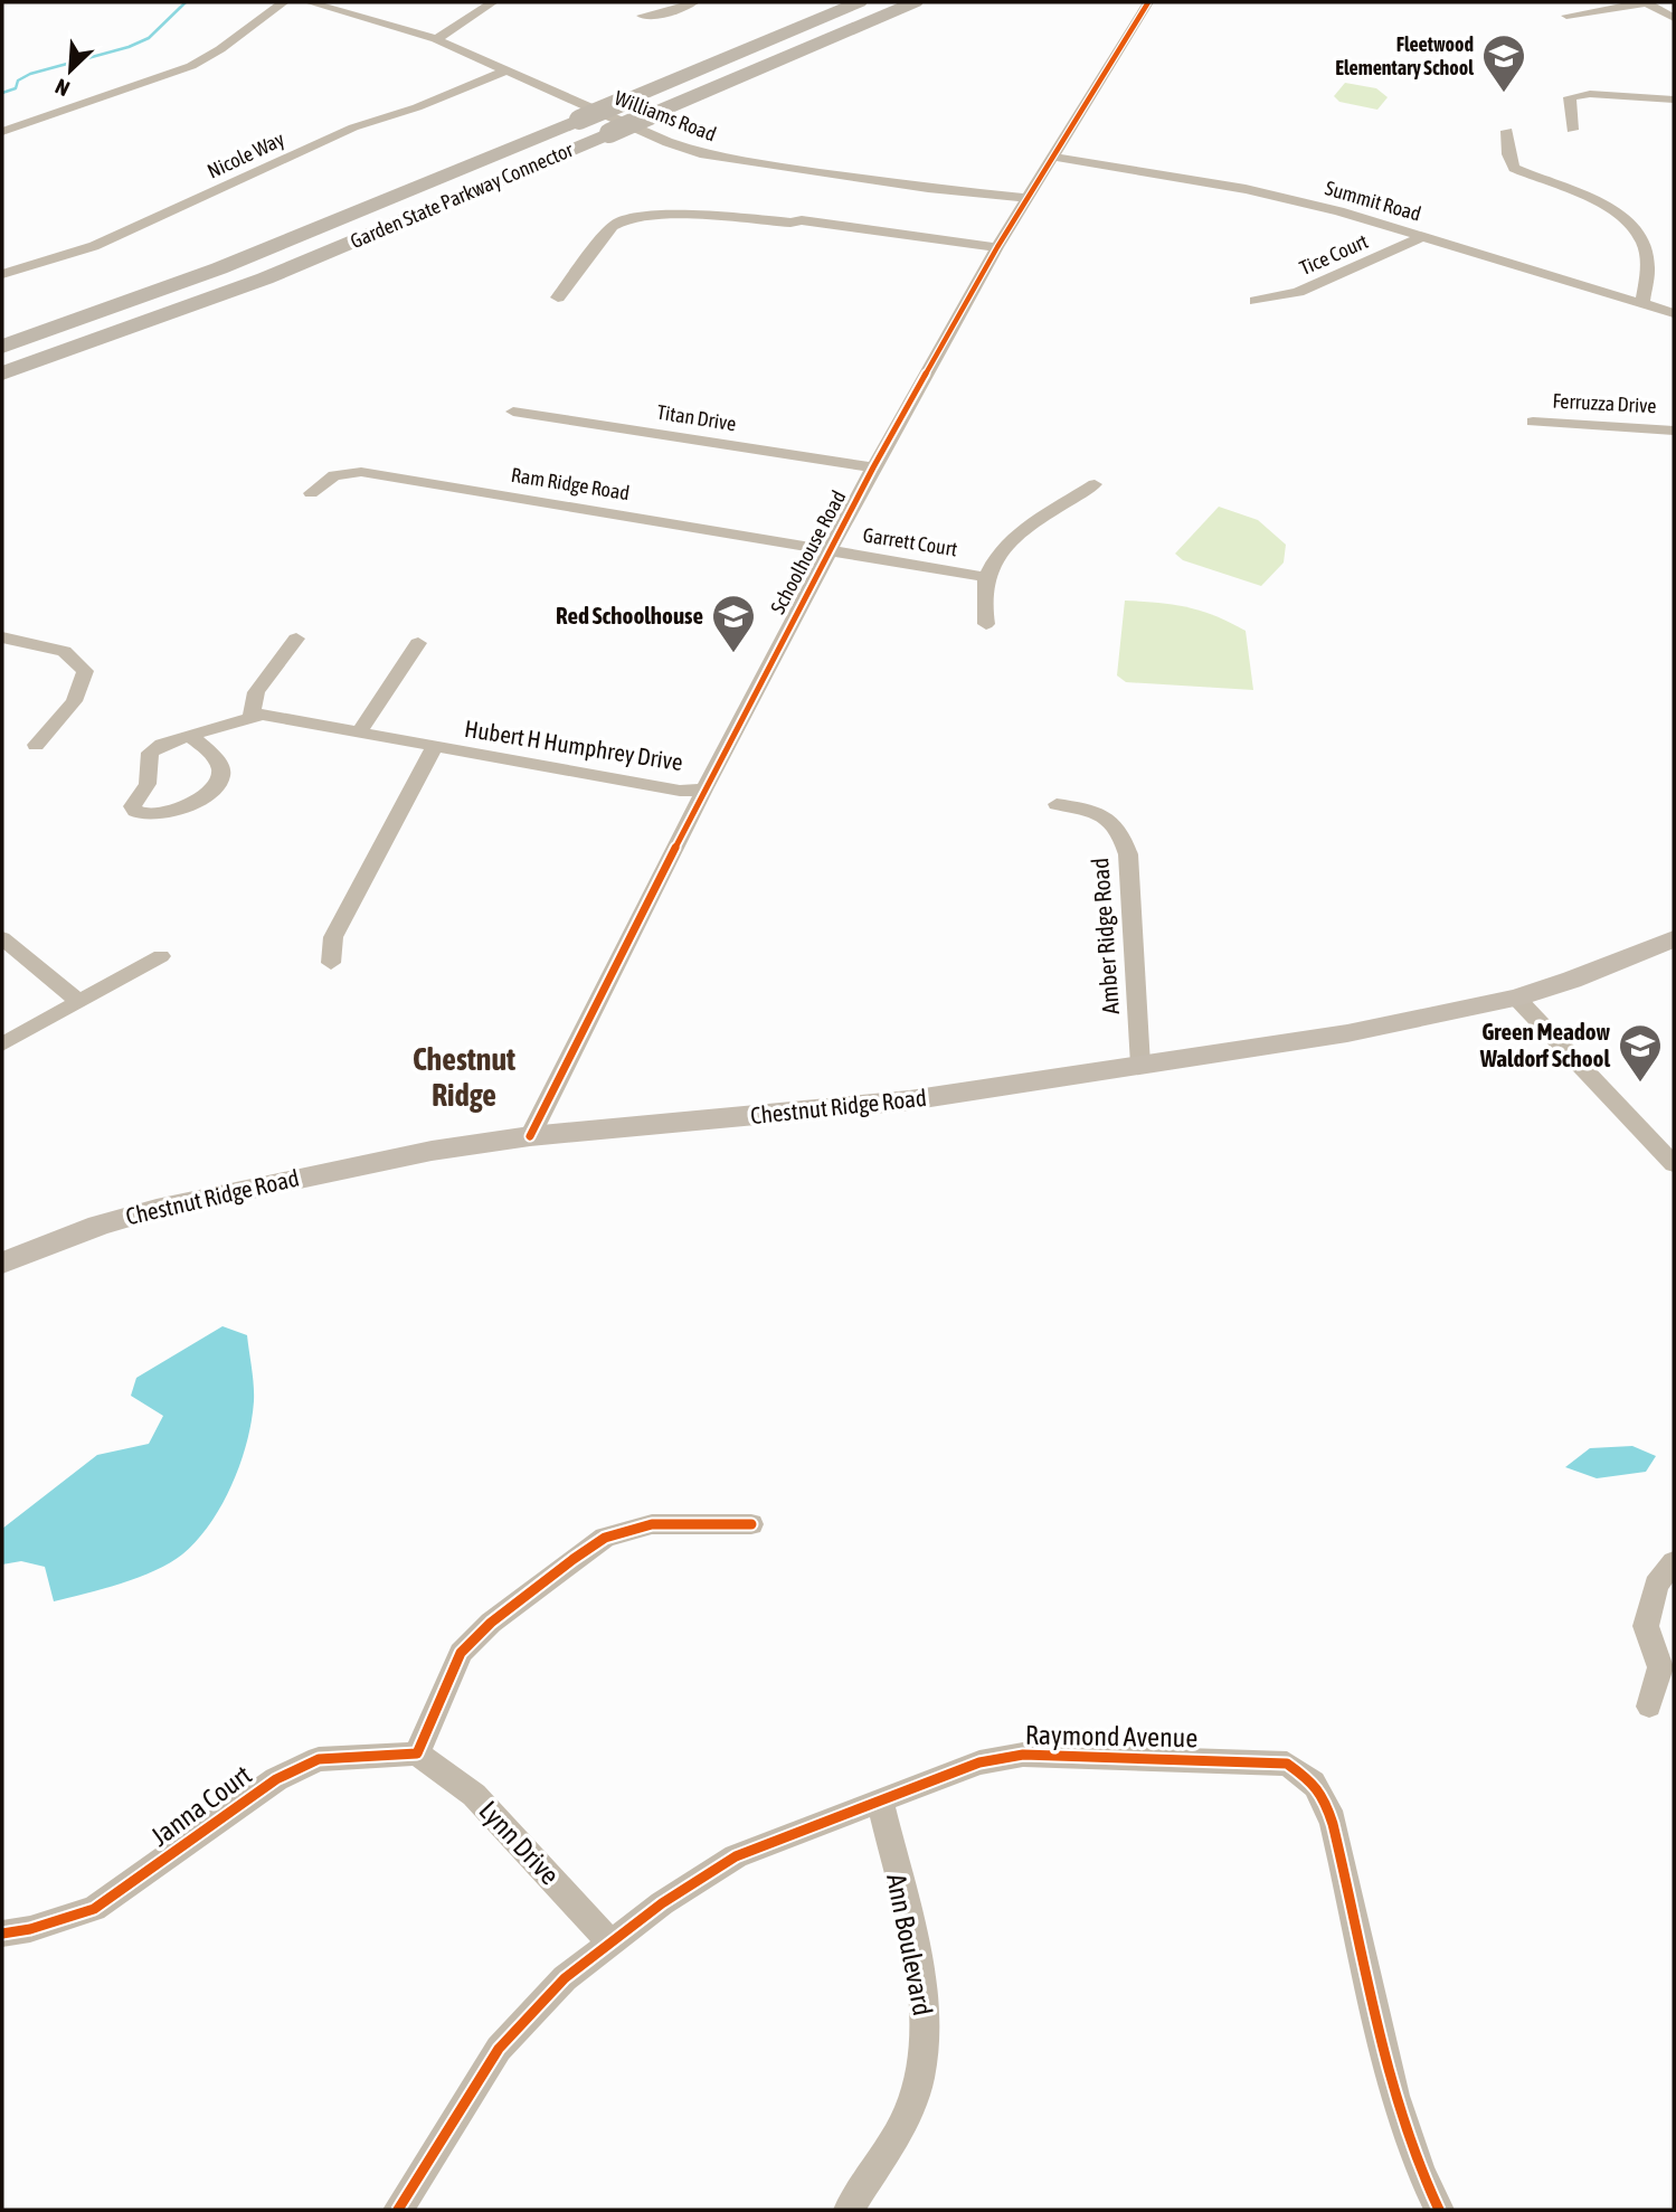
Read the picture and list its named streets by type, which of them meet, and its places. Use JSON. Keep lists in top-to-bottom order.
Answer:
{
  "streets": {
    "highway": ["Garden State Parkway Connector"],
    "main road": ["Chestnut Ridge Road"],
    "street": [
      "Williams Road",
      "Nicole Way",
      "Summit Road",
      "Tice Court",
      "Ferruzza Drive",
      "Titan Drive",
      "Ram Ridge Road",
      "Garrett Court",
      "Schoolhouse Road",
      "Hubert H Humphrey Drive",
      "Amber Ridge Road",
      "Raymond Avenue",
      "Janna Court",
      "Lynn Drive",
      "Ann Boulevard"
    ]
  },
  "crossings": [
    ["Williams Road", "Nicole Way"],
    ["Williams Road", "Schoolhouse Road"],
    ["Summit Road", "Tice Court"],
    ["Summit Road", "Schoolhouse Road"],
    ["Titan Drive", "Schoolhouse Road"],
    ["Ram Ridge Road", "Garrett Court"],
    ["Ram Ridge Road", "Schoolhouse Road"],
    ["Garrett Court", "Schoolhouse Road"],
    ["Schoolhouse Road", "Hubert H Humphrey Drive"],
    ["Schoolhouse Road", "Chestnut Ridge Road"],
    ["Amber Ridge Road", "Chestnut Ridge Road"],
    ["Raymond Avenue", "Lynn Drive"],
    ["Raymond Avenue", "Ann Boulevard"],
    ["Janna Court", "Lynn Drive"]
  ],
  "districts": ["Chestnut Ridge"],
  "places": {
    "school or university": ["Fleetwood Elementary School", "Red Schoolhouse", "Green Meadow Waldorf School"]
  },
  "north": "bottom left"
}
